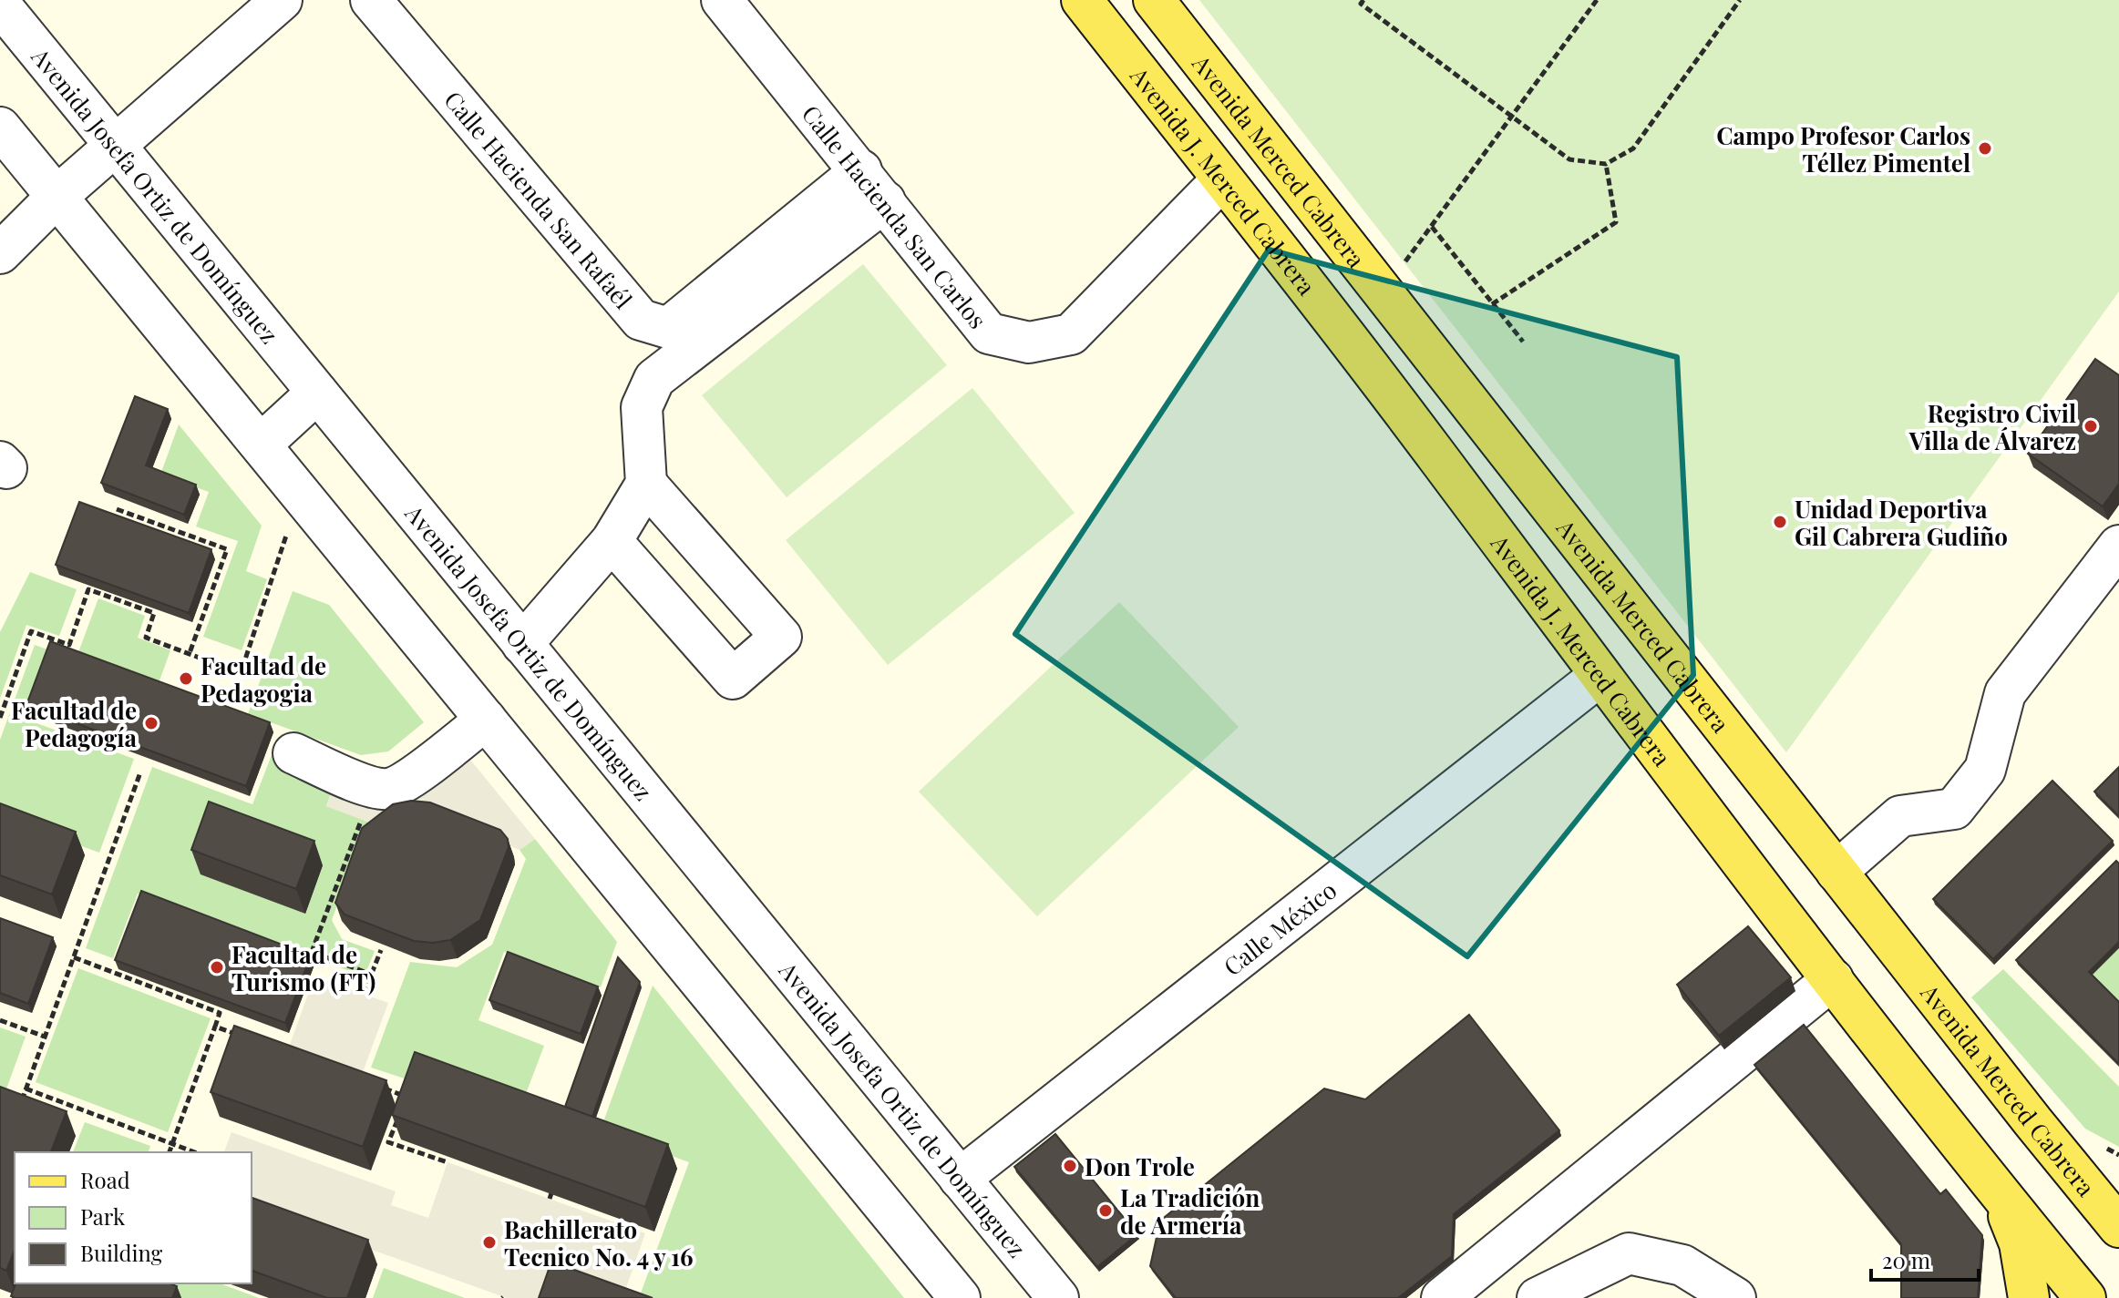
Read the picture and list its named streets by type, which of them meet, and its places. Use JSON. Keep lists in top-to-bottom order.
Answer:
{
  "streets": {
    "main road": ["Avenida Merced Cabrera", "Avenida J. Merced Cabrera"],
    "street": [
      "Avenida Josefa Ortiz de Domínguez",
      "Calle Hacienda San Rafaél",
      "Calle Hacienda San Carlos",
      "Calle México"
    ]
  },
  "crossings": [
    ["Avenida J. Merced Cabrera", "Calle Hacienda San Carlos"],
    ["Avenida J. Merced Cabrera", "Calle México"],
    ["Avenida Josefa Ortiz de Domínguez", "Calle México"],
    ["Calle Hacienda San Rafaél", "Calle Hacienda San Carlos"]
  ],
  "places": [
    "Campo Profesor Carlos Téllez Pimentel",
    "Registro Civil Villa de Álvarez",
    "Unidad Deportiva Gil Cabrera Gudiño",
    "Facultad de Pedagogia",
    "Facultad de Pedagogía",
    "Facultad de Turismo (FT)",
    "Don Trole",
    "La Tradición de Armería",
    "Bachillerato Tecnico No. 4 y 16"
  ],
  "legend": ["Road", "Park", "Building"],
  "scale_bar": "20 m"
}
